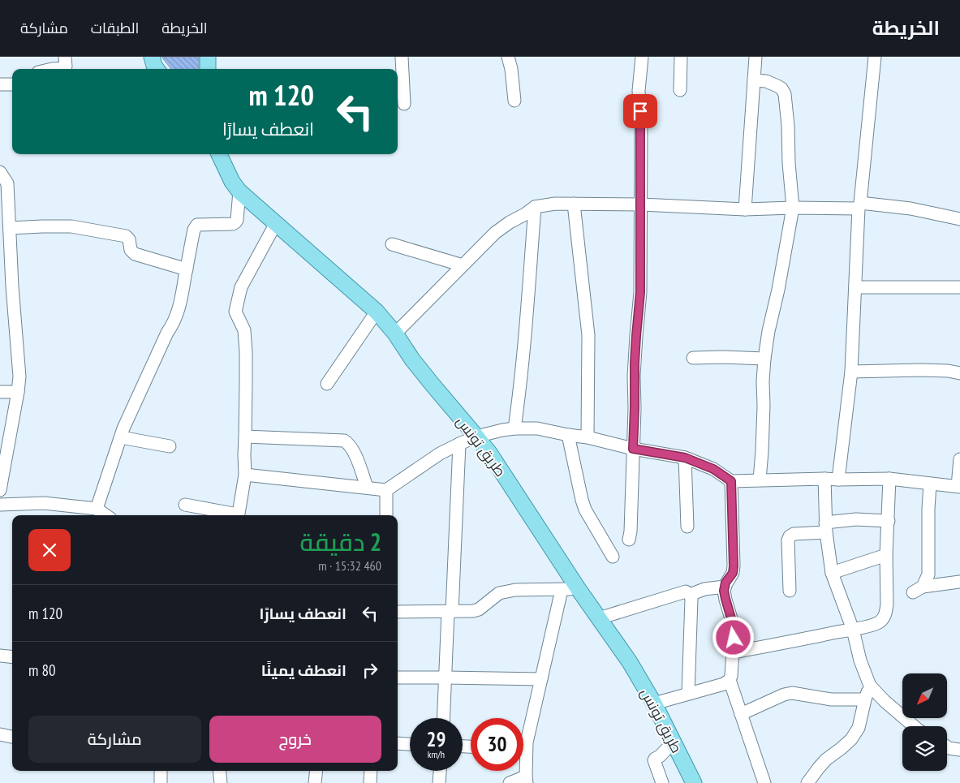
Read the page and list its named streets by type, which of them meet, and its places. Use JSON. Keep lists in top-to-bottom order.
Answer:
{
  "streets": {
    "main road": ["طريق تونس"]
  },
  "north": "bottom left",
  "page": {
    "header": "الخريطة",
    "nav": ["الخريطة", "الطبقات", "مشاركة"],
    "turn": ["120 m", "انعطف يسارًا"],
    "heading": ["2 دقيقة", "460 m · 15:32"],
    "list": [
      {
        "name": "انعطف يسارًا",
        "value": "120 m"
      },
      {
        "name": "انعطف يمينًا",
        "value": "80 m"
      }
    ],
    "buttons": ["خروج", "مشاركة"],
    "speed": "29 km/h",
    "limit": "30"
  }
}
